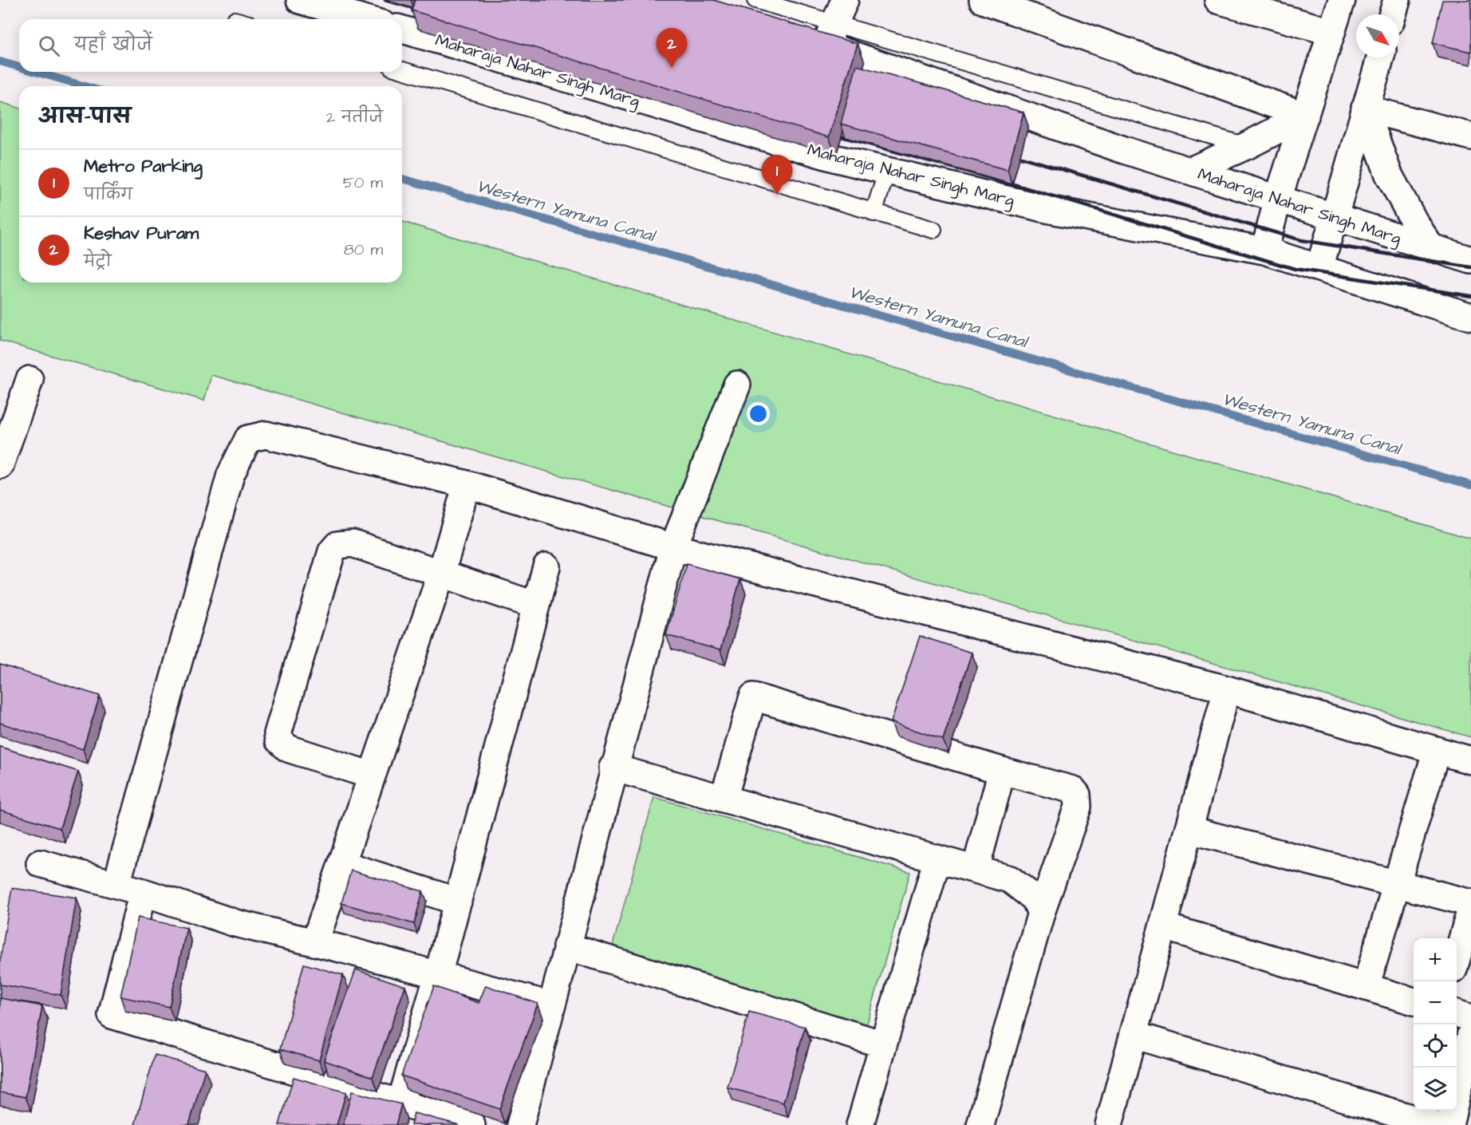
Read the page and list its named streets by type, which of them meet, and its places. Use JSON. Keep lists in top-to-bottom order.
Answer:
{
  "streets": {
    "street": ["Maharaja Nahar Singh Marg"]
  },
  "water": ["Western Yamuna Canal"],
  "north": "bottom right",
  "page": {
    "search": "यहाँ खोजें",
    "pins": ["2", "1"],
    "heading": ["आस-पास", "2 नतीजे"],
    "list": [
      {
        "mark": "1",
        "name": "Metro Parking",
        "note": "पार्किंग",
        "value": "50 m"
      },
      {
        "mark": "2",
        "name": "Keshav Puram",
        "note": "मेट्रो",
        "value": "80 m"
      }
    ],
    "map_buttons": ["+", "−"]
  }
}
